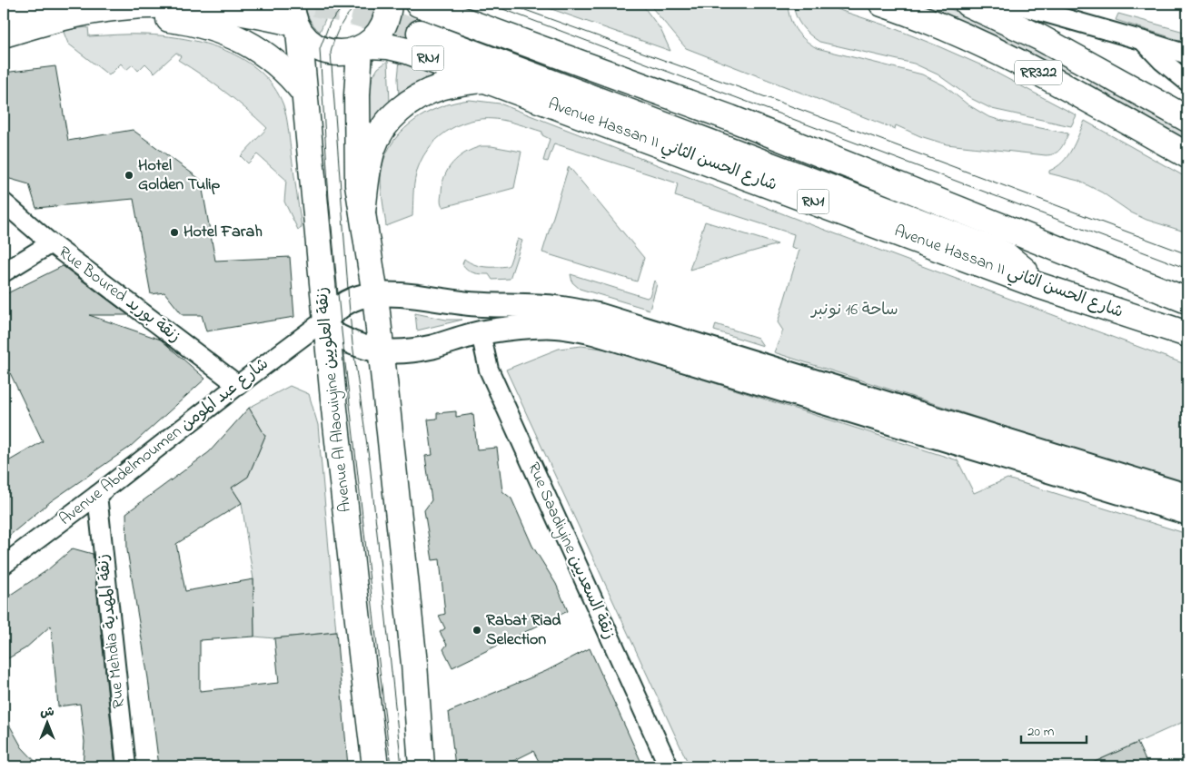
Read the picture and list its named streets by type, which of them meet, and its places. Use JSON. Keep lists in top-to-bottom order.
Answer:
{
  "streets": {
    "main road": [
      "RN1",
      "RR322",
      "Avenue Hassan II شارع الحسن الثاني",
      "Avenue Al Alaouiyine زنقة العلويين"
    ],
    "street": [
      "Rue Boured زنقة بوريد",
      "Avenue Abdelmoumen شارع عبد المومن",
      "Rue Saadiyine زنقة السعديين",
      "Rue Mehdia زنقة المهدية"
    ]
  },
  "crossings": [
    ["RN1", "Avenue Hassan II شارع الحسن الثاني"],
    ["RN1", "Avenue Al Alaouiyine زنقة العلويين"],
    ["Rue Boured زنقة بوريد", "Avenue Abdelmoumen شارع عبد المومن"],
    ["Avenue Al Alaouiyine زنقة العلويين", "Avenue Abdelmoumen شارع عبد المومن"],
    ["Avenue Abdelmoumen شارع عبد المومن", "Rue Mehdia زنقة المهدية"]
  ],
  "parks": ["ساحة 16 نونبر"],
  "places": ["Hotel Golden Tulip", "Hotel Farah", "Rabat Riad Selection"],
  "scale_bar": "20 m",
  "north": "top"
}
